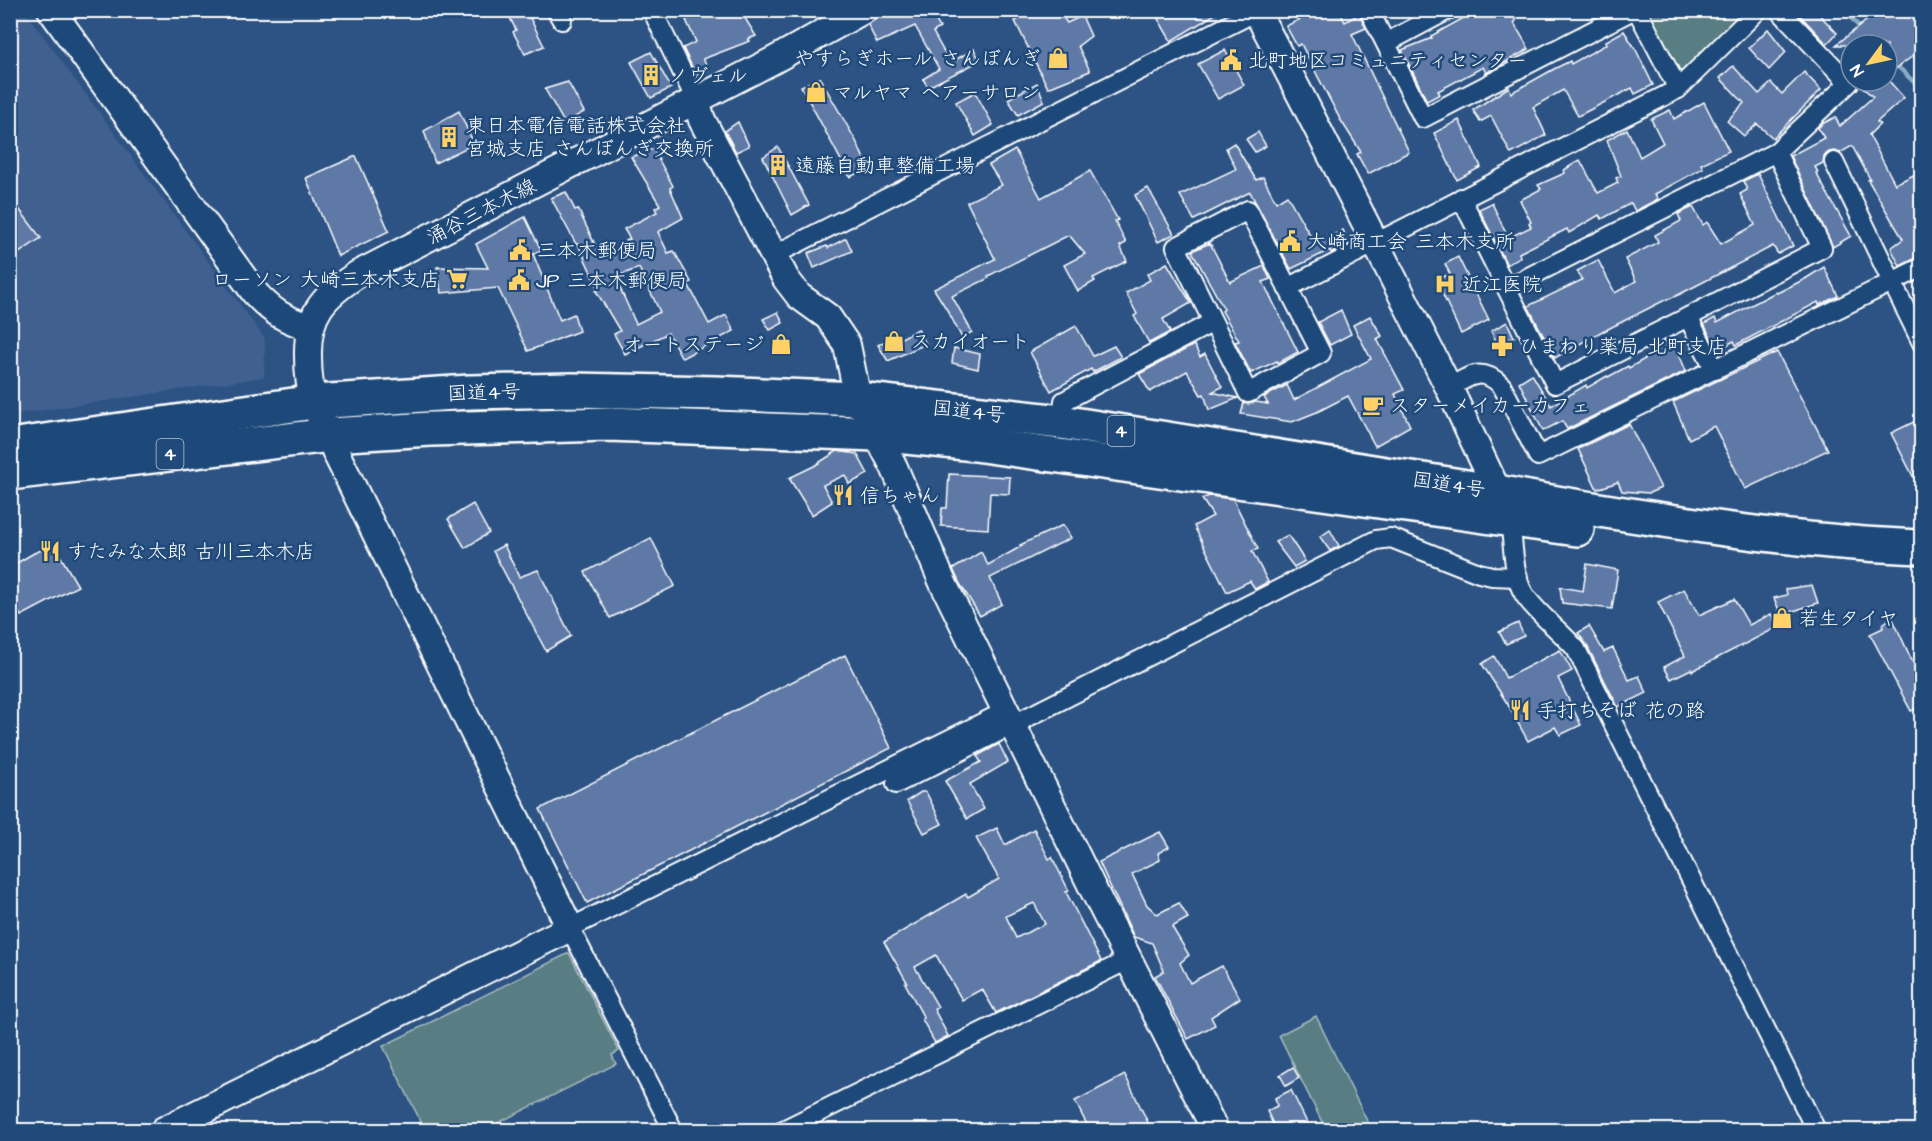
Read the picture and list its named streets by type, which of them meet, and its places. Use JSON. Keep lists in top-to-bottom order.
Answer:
{
  "streets": {
    "highway": ["国道4号", "4"],
    "street": ["涌谷三本木線"]
  },
  "places": {
    "shop": [
      "やすらぎホール さんぼんぎ",
      "マルヤマ ヘアーサロン",
      "スカイオート",
      "オートステージ",
      "若生タイヤ"
    ],
    "public building": [
      "北町地区コミュニティセンター",
      "大崎商工会 三本木支所",
      "三本木郵便局",
      "JP 三本木郵便局"
    ],
    "building": ["ノヴェル", "東日本電信電話株式会社 宮城支店 さんぼんぎ交換所", "遠藤自動車整備工場"],
    "supermarket": ["ローソン 大崎三本木支店"],
    "hospital": ["近江医院"],
    "pharmacy": ["ひまわり薬局 北町支店"],
    "cafe": ["スターメイカーカフェ"],
    "restaurant": ["信ちゃん", "すたみな太郎 古川三本木店", "手打ちそば 花の路"]
  },
  "north": "bottom left"
}
